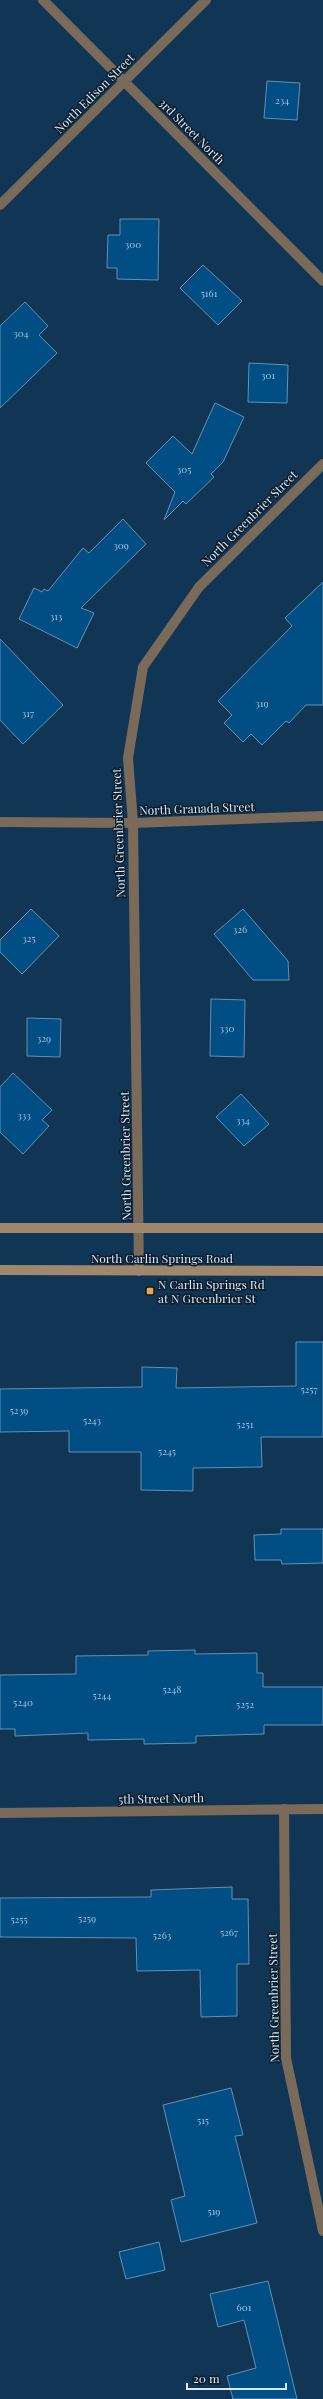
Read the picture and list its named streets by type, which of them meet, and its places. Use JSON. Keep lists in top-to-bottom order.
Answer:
{
  "streets": {
    "main road": ["North Carlin Springs Road"],
    "street": [
      "North Edison Street",
      "3rd Street North",
      "North Greenbrier Street",
      "North Granada Street",
      "5th Street North"
    ]
  },
  "crossings": [
    ["North Edison Street", "3rd Street North"],
    ["North Greenbrier Street", "North Granada Street"],
    ["North Greenbrier Street", "North Carlin Springs Road"],
    ["North Greenbrier Street", "5th Street North"]
  ],
  "places": {
    "transit": ["N Carlin Springs Rd at N Greenbrier St"]
  },
  "house_numbers": [
    "234",
    "300",
    "5161",
    "304",
    "301",
    "305",
    "309",
    "313",
    "319",
    "317",
    "326",
    "325",
    "330",
    "329",
    "333",
    "334",
    "5257",
    "5239",
    "5243",
    "5251",
    "5245",
    "5248",
    "5244",
    "5240",
    "5252",
    "5259",
    "5255",
    "5267",
    "5263",
    "515",
    "519",
    "601"
  ],
  "scale_bar": "20 m"
}
